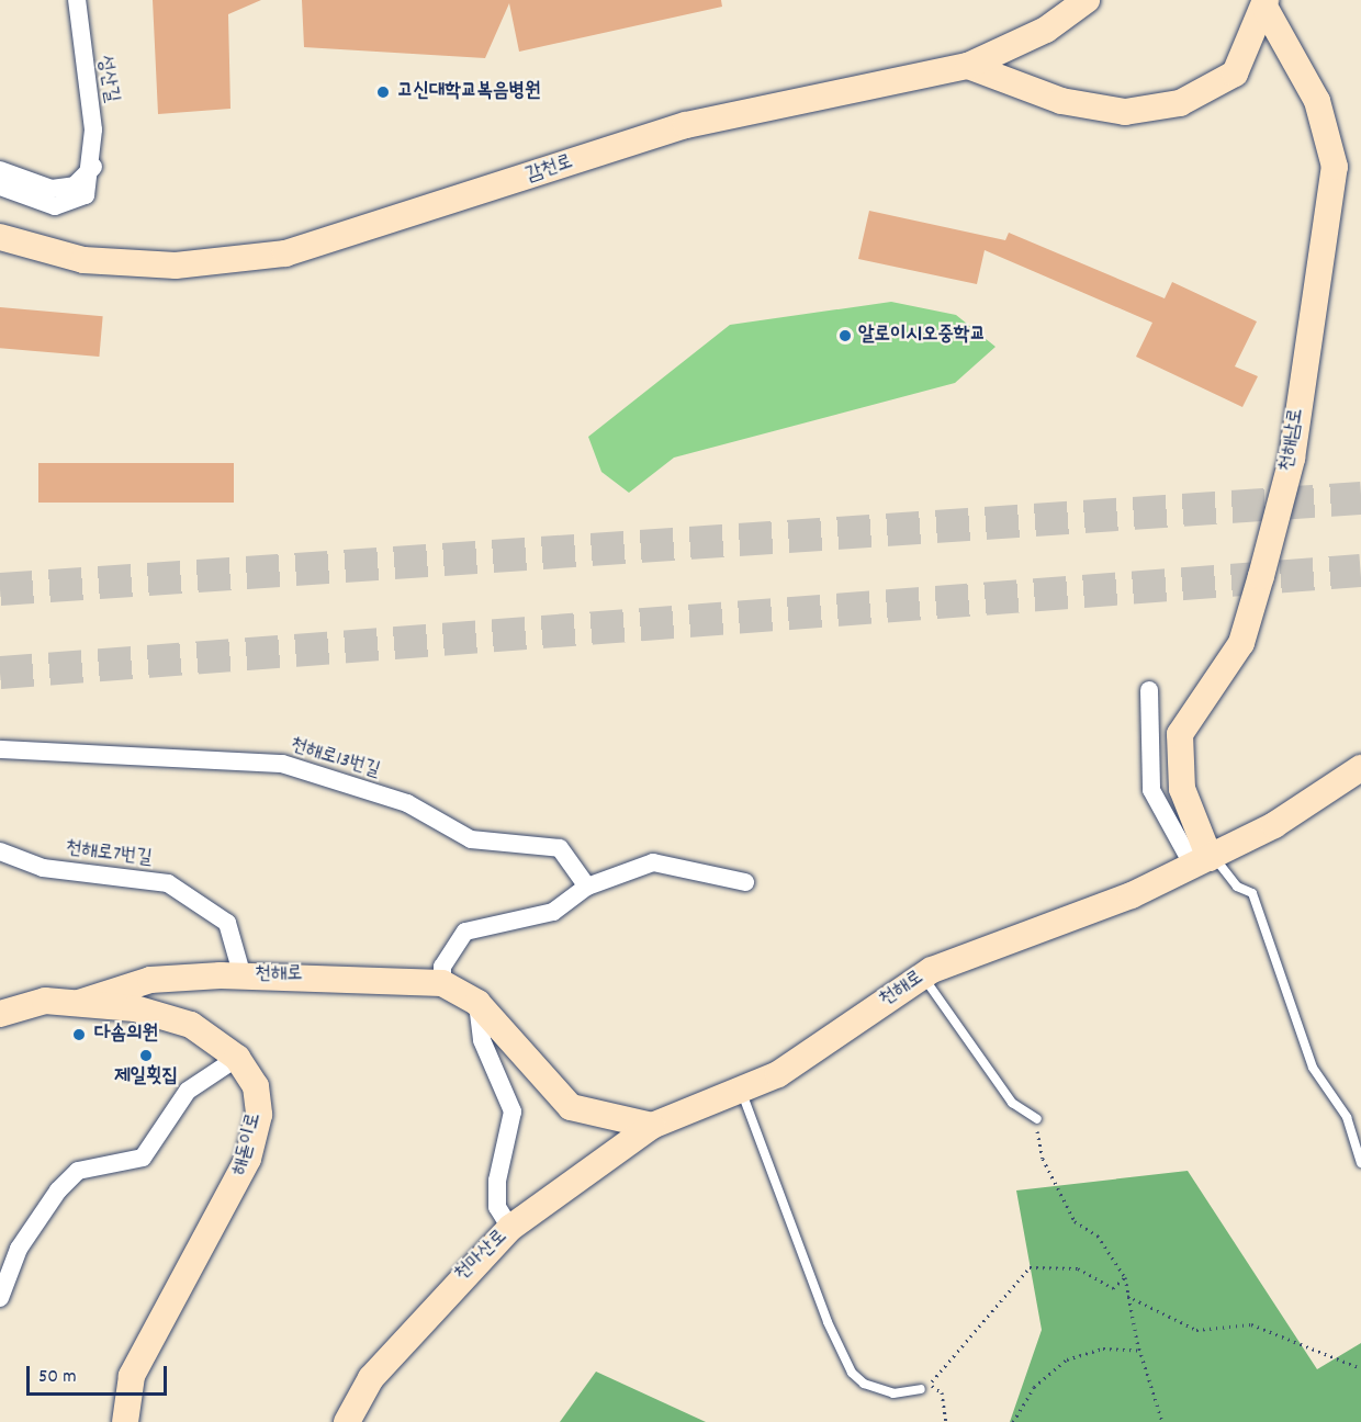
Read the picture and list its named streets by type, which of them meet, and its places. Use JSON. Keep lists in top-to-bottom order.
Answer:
{
  "streets": {
    "street": [
      "성산길",
      "감천로",
      "천해남로",
      "천해로13번길",
      "천해로7번길",
      "천해로",
      "해돋이로",
      "천마산로"
    ]
  },
  "crossings": [
    ["천해남로", "천해로"],
    ["천해로7번길", "천해로"],
    ["천해로", "해돋이로"],
    ["천해로", "천마산로"]
  ],
  "places": [
    "고신대학교복음병원",
    "알로이시오중학교",
    "다솜의원",
    "제일횟집"
  ],
  "scale_bar": "50 m"
}
